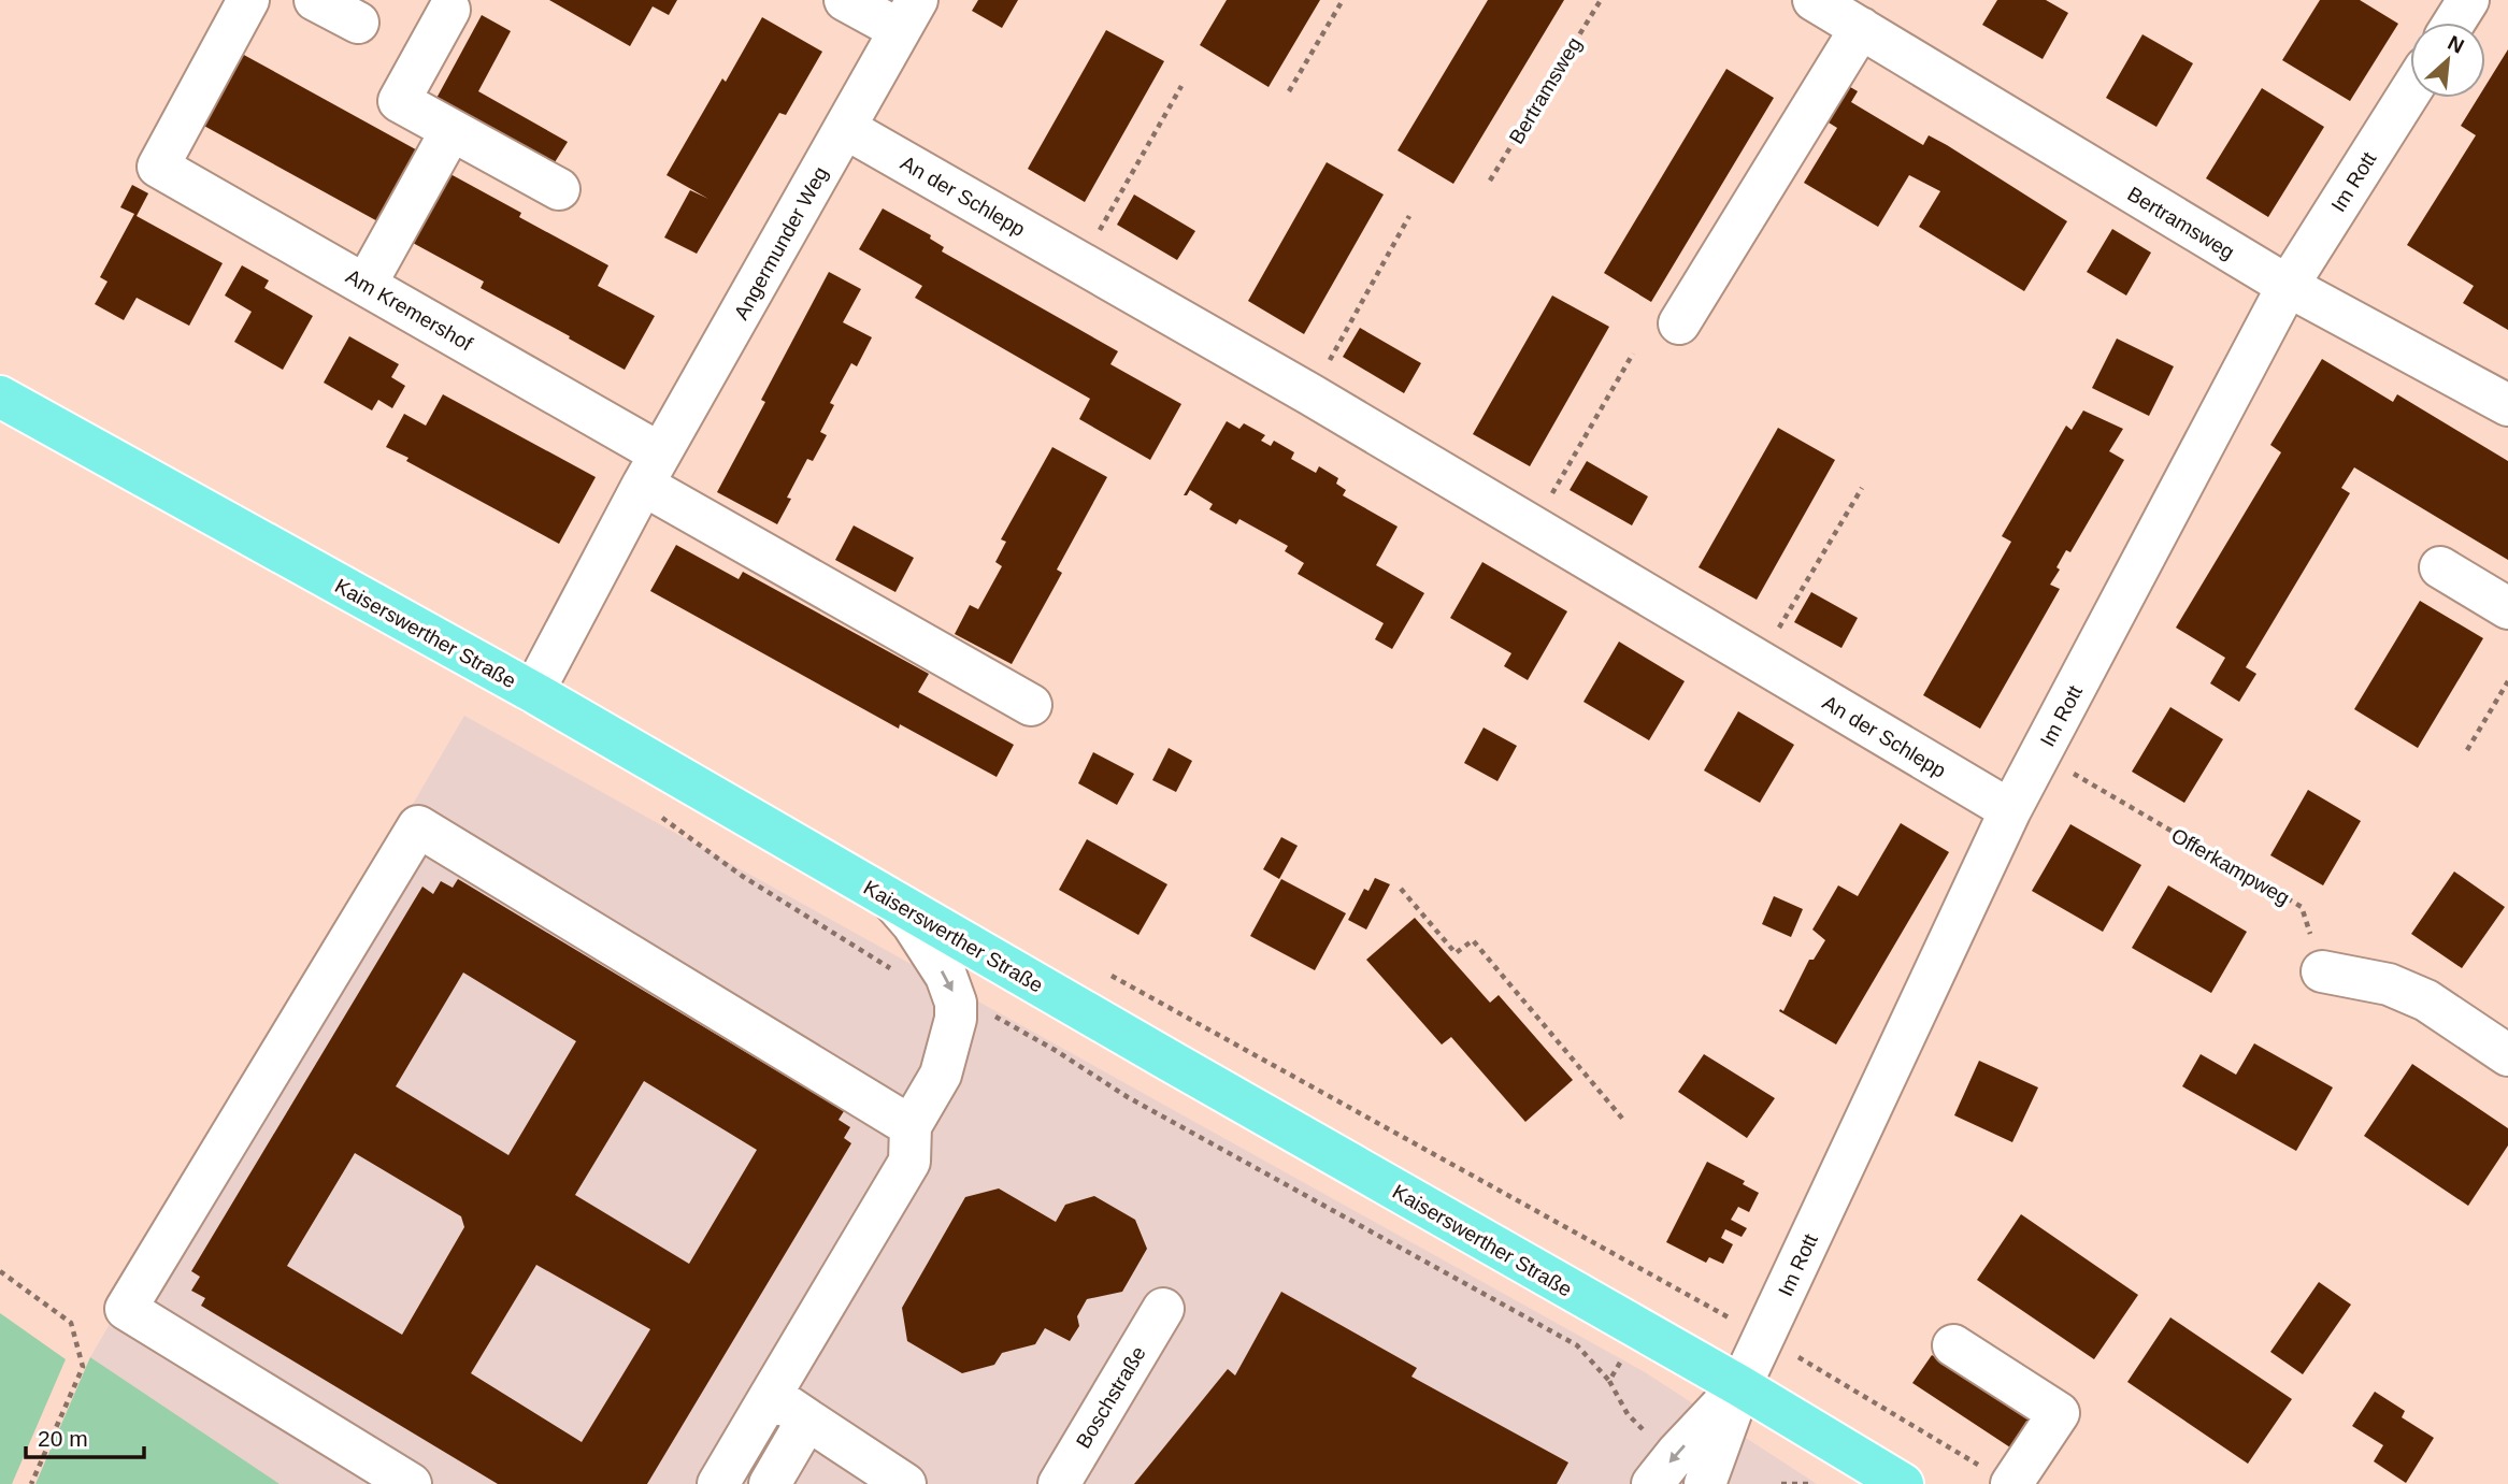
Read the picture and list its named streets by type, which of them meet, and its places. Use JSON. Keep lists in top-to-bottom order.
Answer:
{
  "streets": {
    "main road": ["Kaiserswerther Straße"],
    "street": [
      "Bertramsweg",
      "Im Rott",
      "An der Schlepp",
      "Angermunder Weg",
      "Am Kremershof",
      "Boschstraße"
    ],
    "path": ["Offerkampweg"]
  },
  "crossings": [
    ["Bertramsweg", "Im Rott"],
    ["Im Rott", "An der Schlepp"],
    ["Im Rott", "Kaiserswerther Straße"],
    ["Im Rott", "Offerkampweg"],
    ["An der Schlepp", "Angermunder Weg"],
    ["Angermunder Weg", "Am Kremershof"],
    ["Angermunder Weg", "Kaiserswerther Straße"]
  ],
  "scale_bar": "20 m",
  "north": "top right"
}
